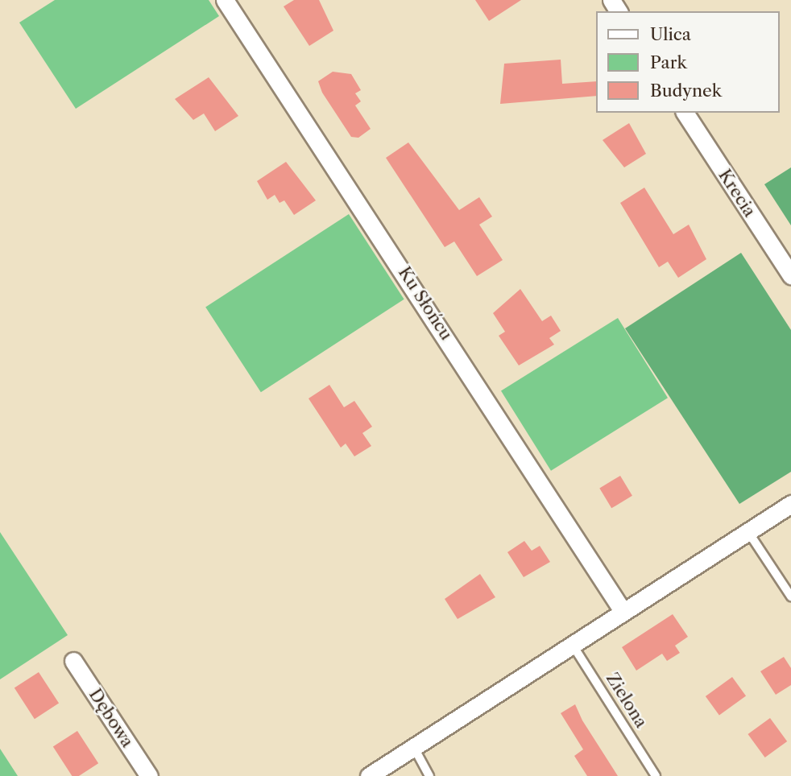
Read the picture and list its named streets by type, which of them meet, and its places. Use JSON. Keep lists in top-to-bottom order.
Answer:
{
  "streets": {
    "street": ["Krecia", "Ku Słońcu", "Dębowa"],
    "lane": ["Zielona"]
  },
  "legend": ["Ulica", "Park", "Budynek"]
}
